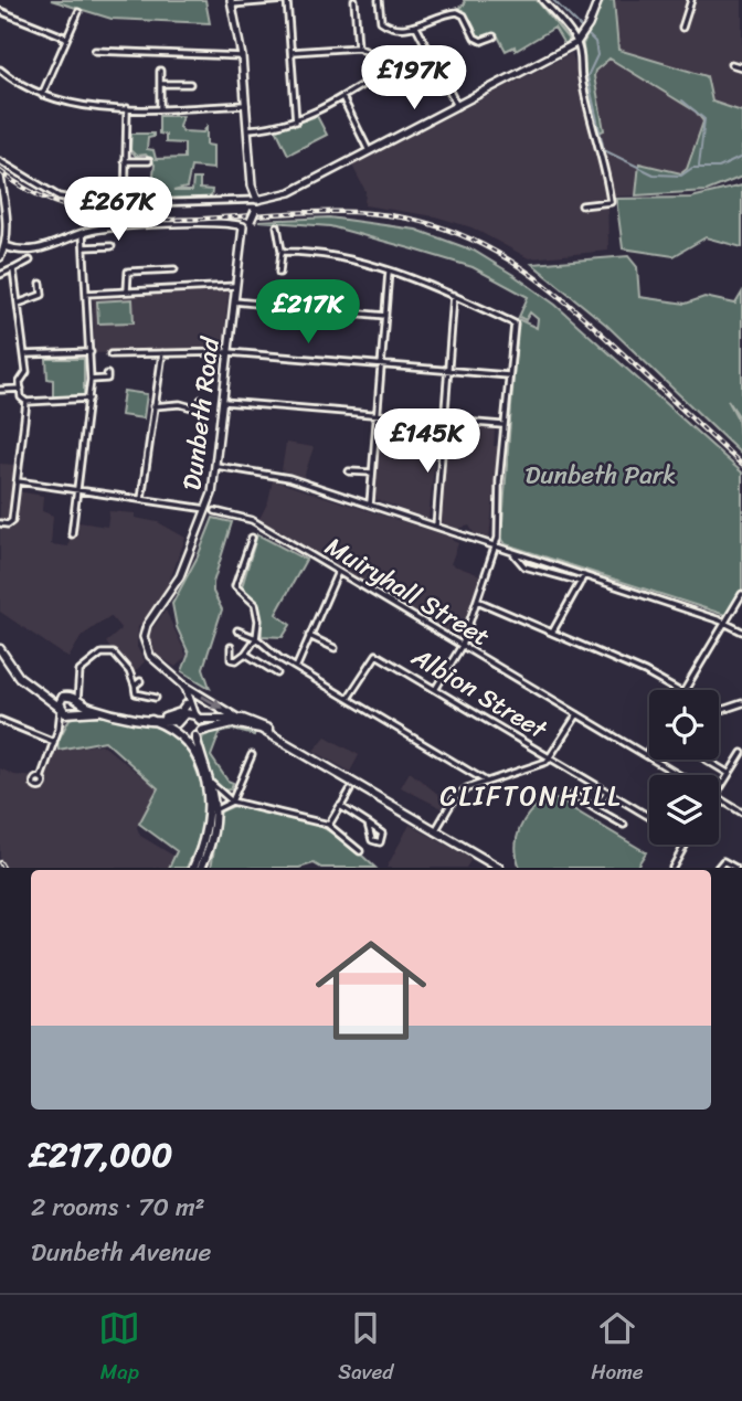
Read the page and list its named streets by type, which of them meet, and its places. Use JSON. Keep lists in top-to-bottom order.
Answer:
{
  "streets": {
    "main road": ["Dunbeth Road"],
    "street": ["Muiryhall Street", "Albion Street"]
  },
  "districts": ["CLIFTONHILL"],
  "parks": ["Dunbeth Park"],
  "page": {
    "price": [
      "£197K",
      "£267K",
      "£217K",
      "£145K"
    ],
    "list": [
      {
        "name": "£217,000",
        "note": "2 rooms · 70 m² · Dunbeth Avenue"
      }
    ],
    "tabs": ["Map", "Saved", "Home"]
  }
}
